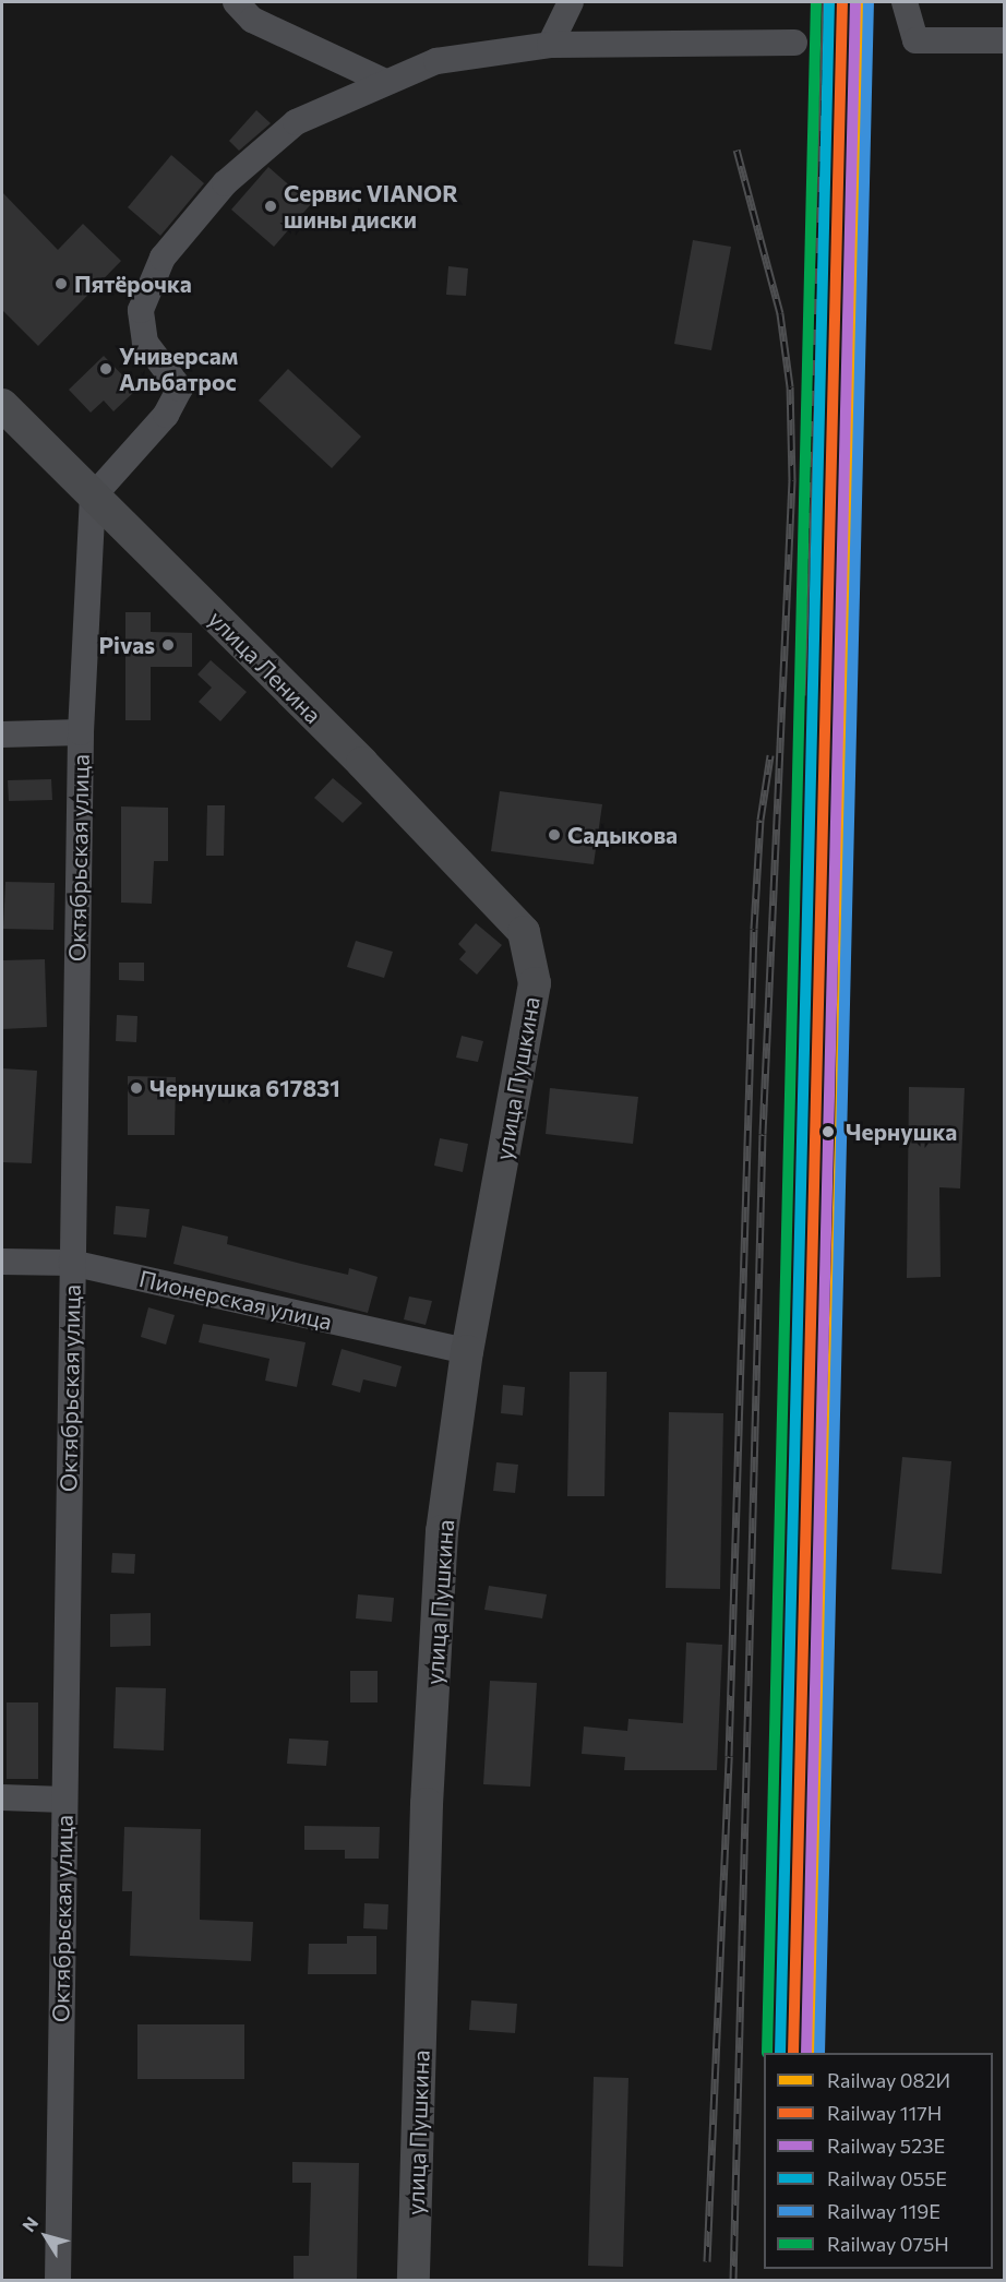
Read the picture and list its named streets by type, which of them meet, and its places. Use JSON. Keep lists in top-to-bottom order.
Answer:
{
  "streets": {
    "main road": ["улица Ленина", "улица Пушкина"],
    "street": ["Октябрьская улица", "Пионерская улица"]
  },
  "crossings": [
    ["улица Ленина", "Октябрьская улица"],
    ["улица Ленина", "улица Пушкина"],
    ["Октябрьская улица", "Пионерская улица"],
    ["улица Пушкина", "Пионерская улица"]
  ],
  "places": [
    "Сервис VIANOR шины диски",
    "Пятёрочка",
    "Универсам Альбатрос",
    "Pivas",
    "Садыкова",
    "Чернушка 617831",
    "Чернушка"
  ],
  "lines": [
    "rail line 082И",
    "rail line 117Н",
    "rail line 523Е",
    "rail line 055Е",
    "rail line 075Н",
    "rail line 119Е"
  ],
  "legend": [
    "Railway 082И",
    "Railway 117Н",
    "Railway 523Е",
    "Railway 055Е",
    "Railway 119Е",
    "Railway 075Н"
  ],
  "north": "top left"
}
